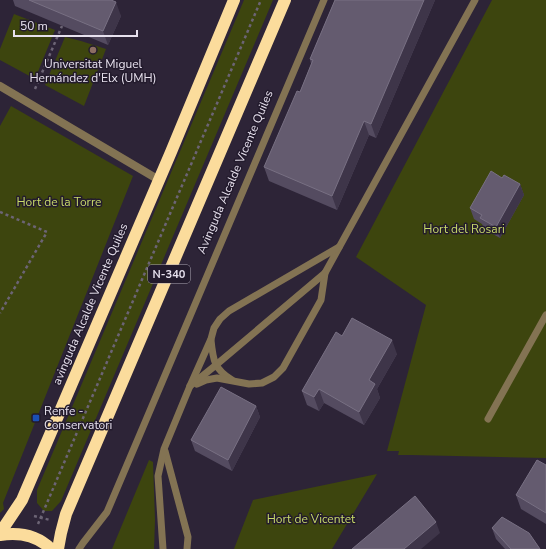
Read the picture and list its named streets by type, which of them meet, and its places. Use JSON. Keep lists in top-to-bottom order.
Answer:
{
  "streets": {
    "highway": ["Avinguda Alcalde Vicente Quiles", "N-340", "avinguda Alcalde Vicente Quiles"]
  },
  "parks": ["Hort de la Torre", "Hort del Rosari", "Hort de Vicentet"],
  "places": {
    "other": ["Universitat Miguel Hernández d'Elx (UMH)"],
    "transit": ["Renfe - Conservatori"]
  },
  "scale_bar": "50 m"
}
